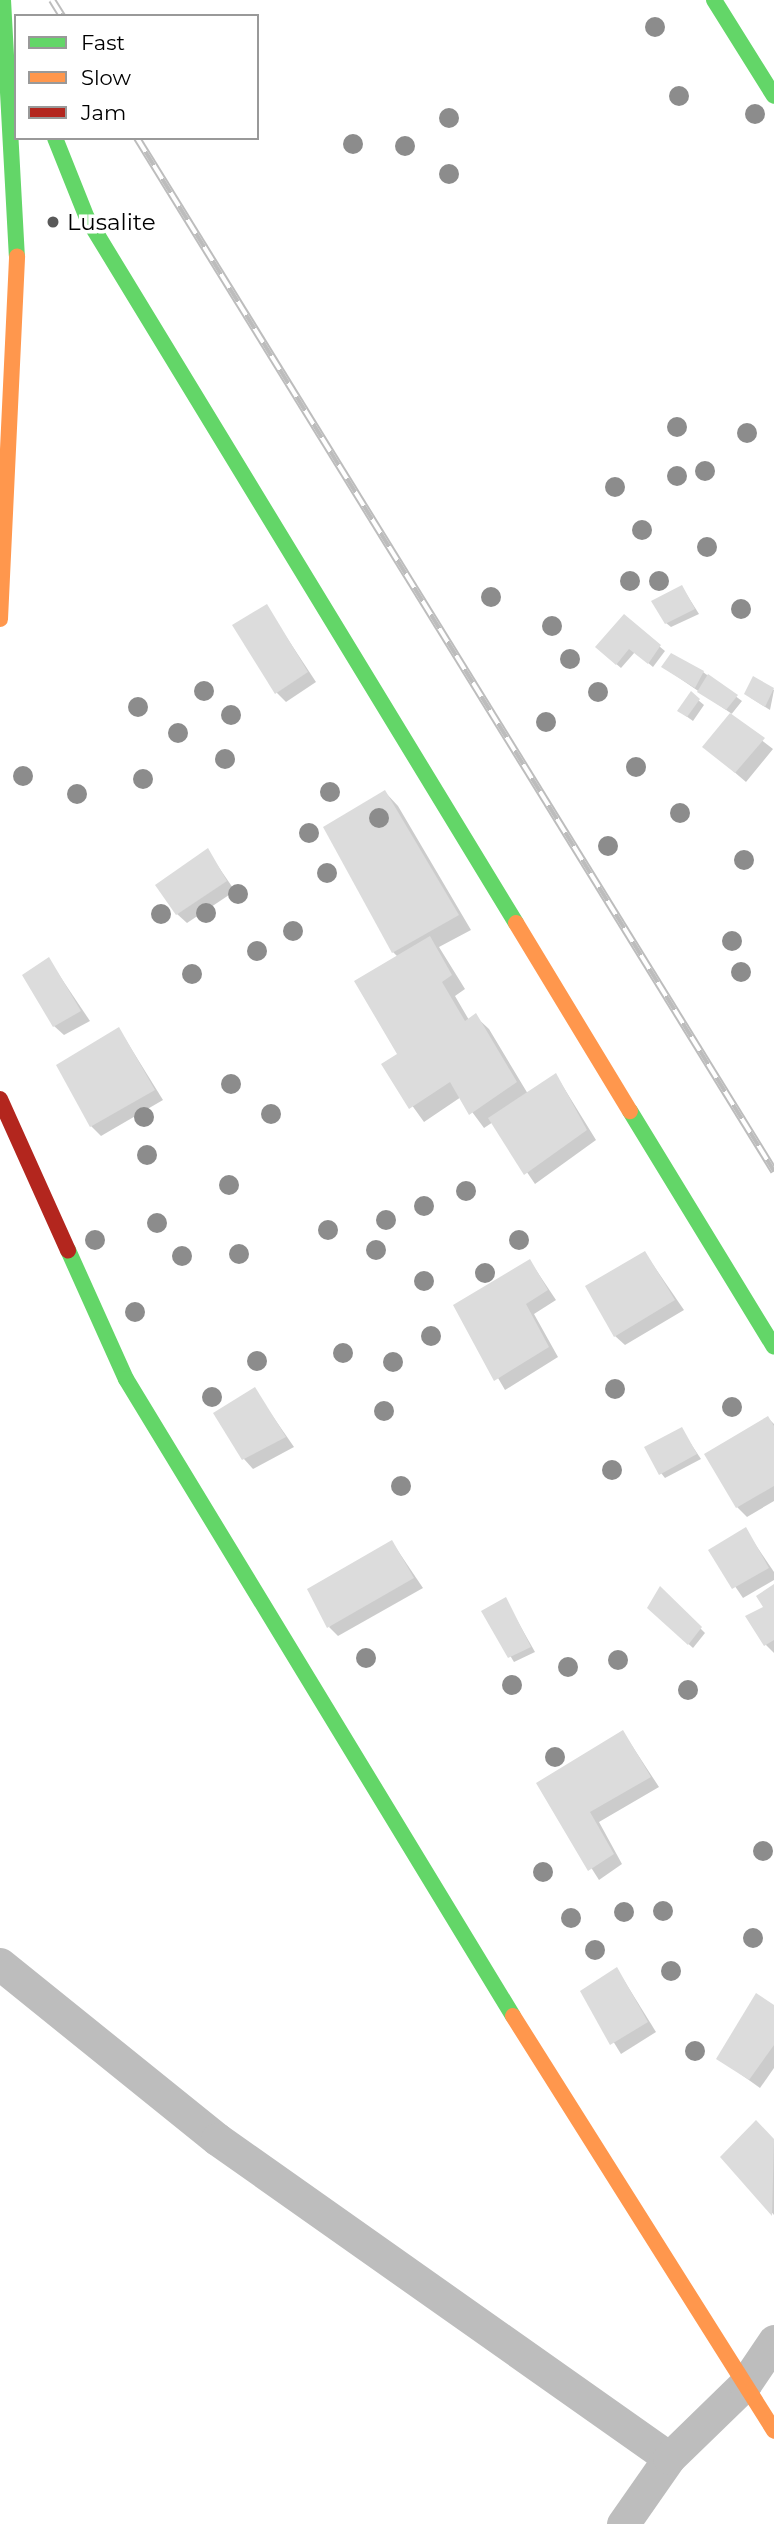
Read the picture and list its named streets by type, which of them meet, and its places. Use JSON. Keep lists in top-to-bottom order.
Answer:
{
  "places": ["Lusalite"],
  "legend": ["Fast", "Slow", "Jam"]
}
